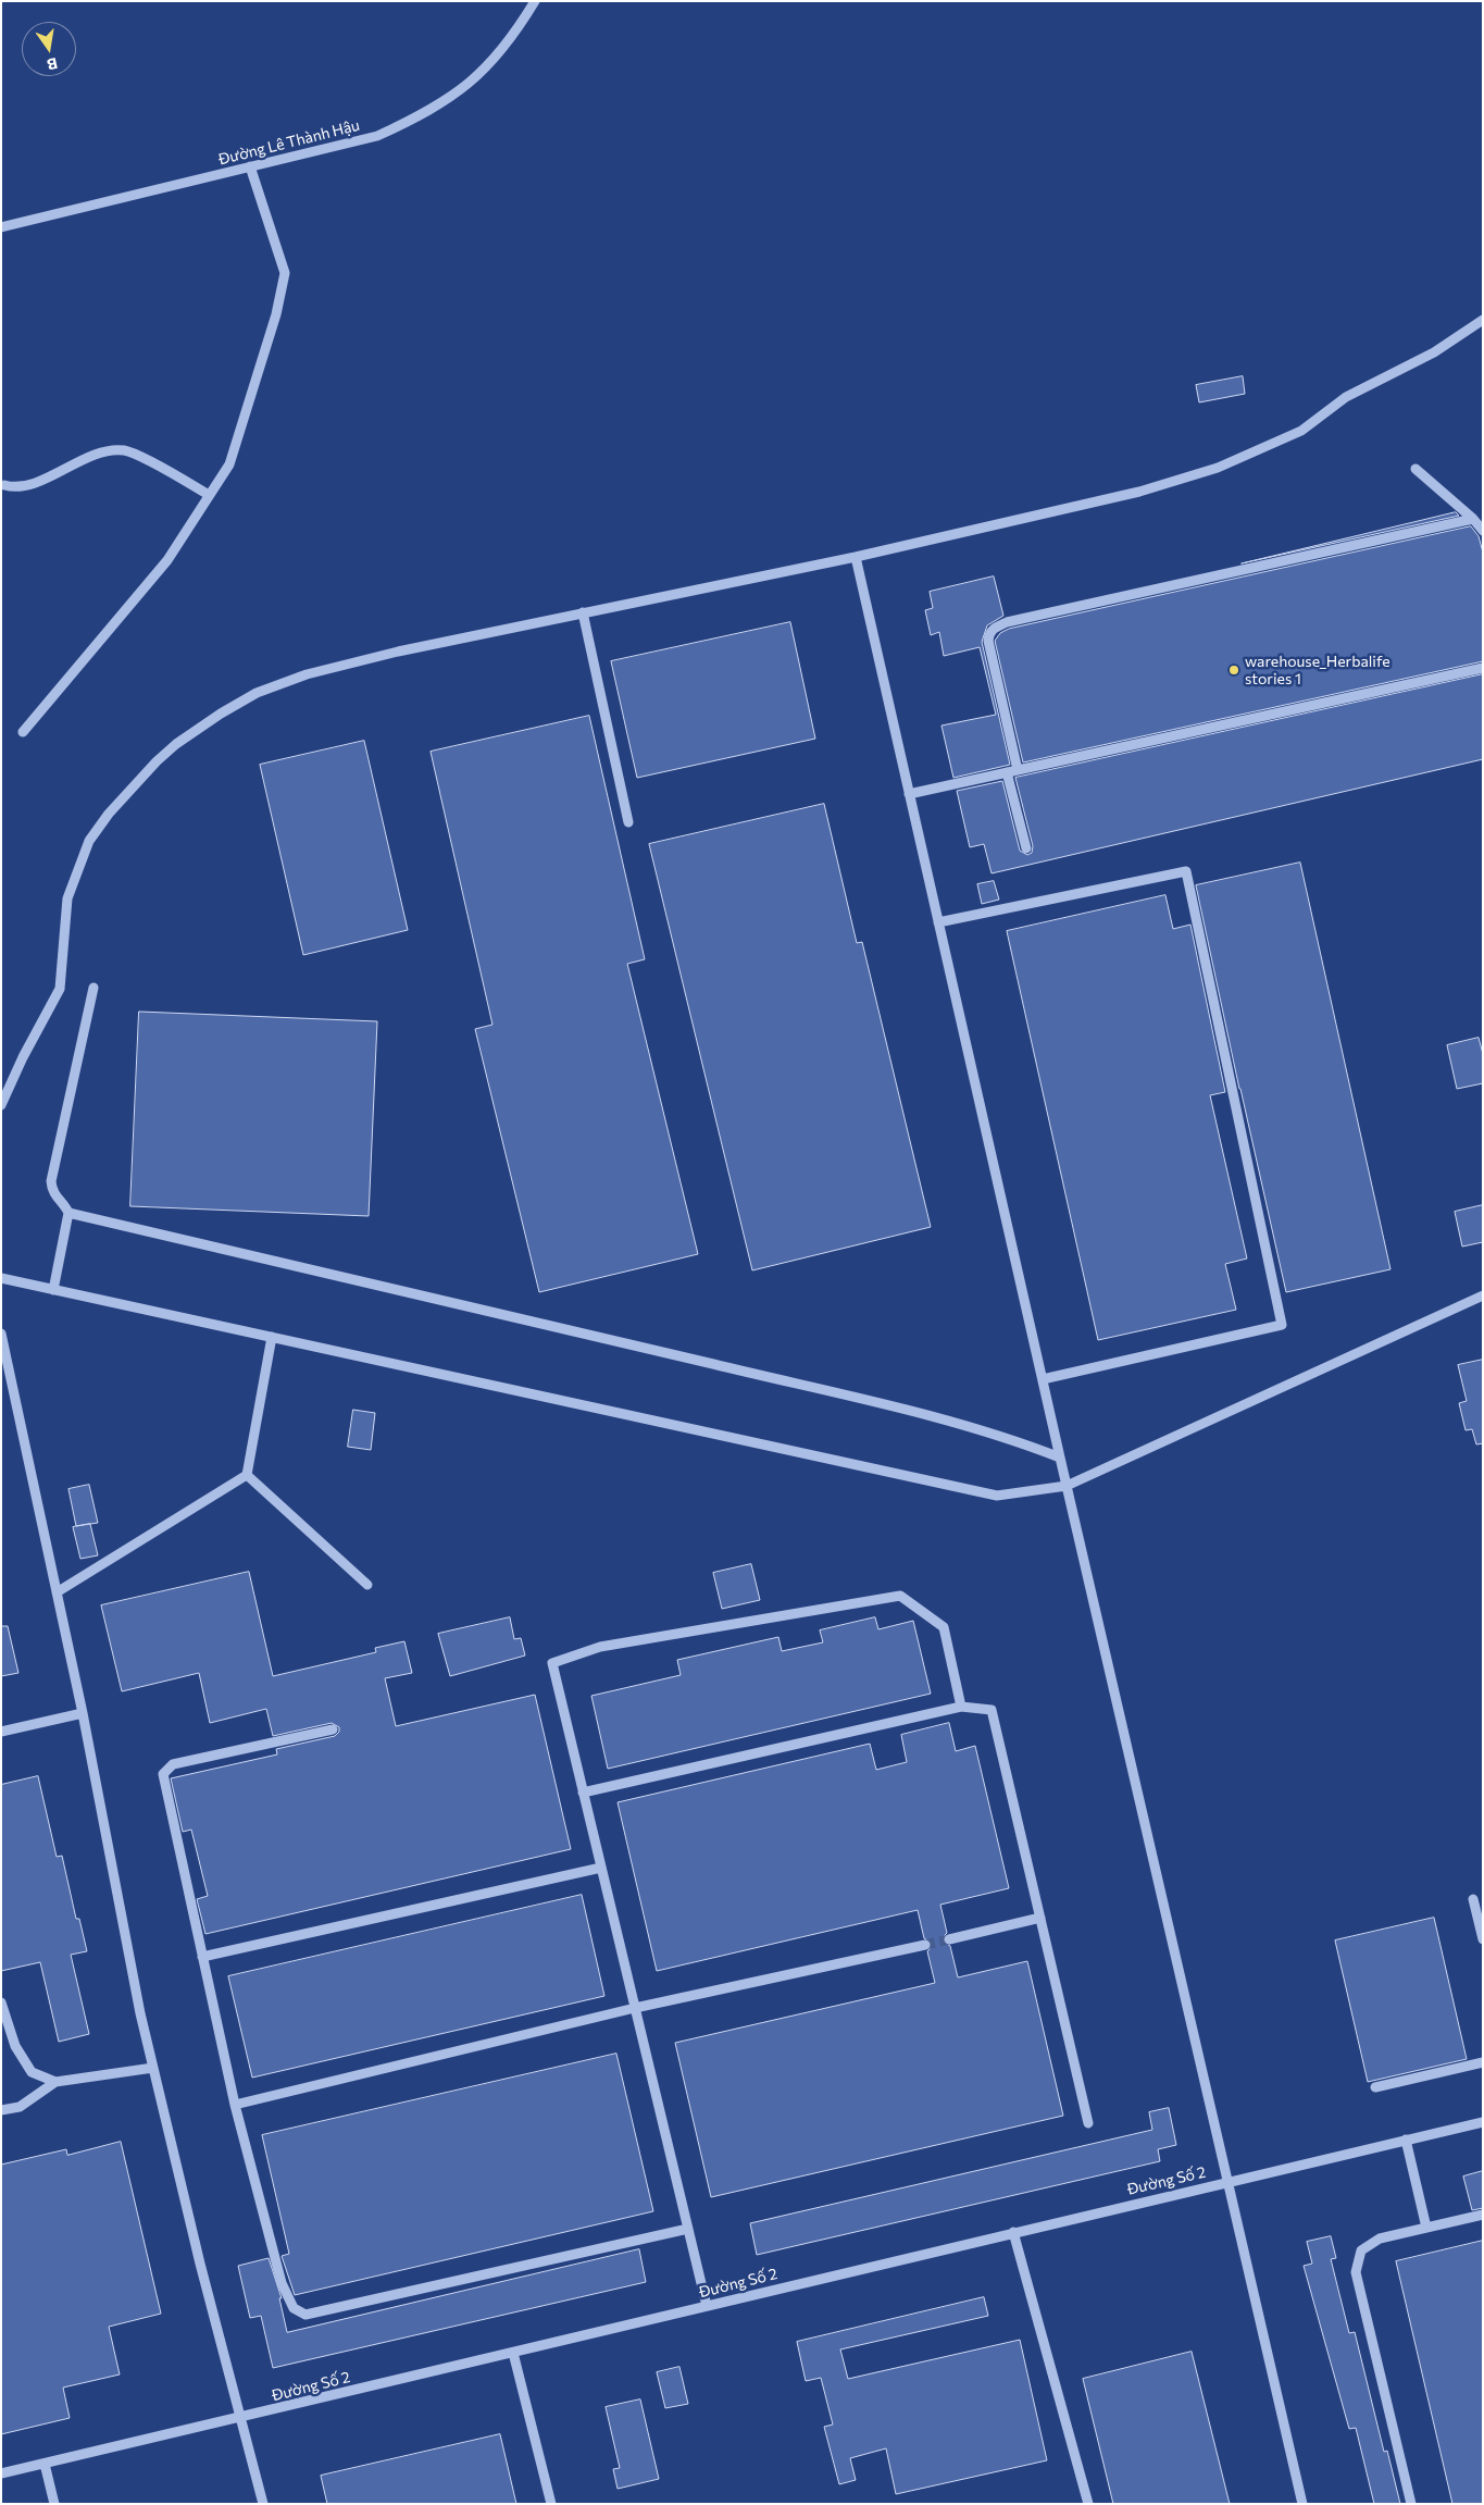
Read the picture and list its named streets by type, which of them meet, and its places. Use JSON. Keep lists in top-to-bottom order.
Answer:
{
  "streets": {
    "street": ["Đường Lê Thành Hậu", "Đường Số 2"]
  },
  "places": ["warehouse_Herbalife stories 1"],
  "north": "bottom"
}
